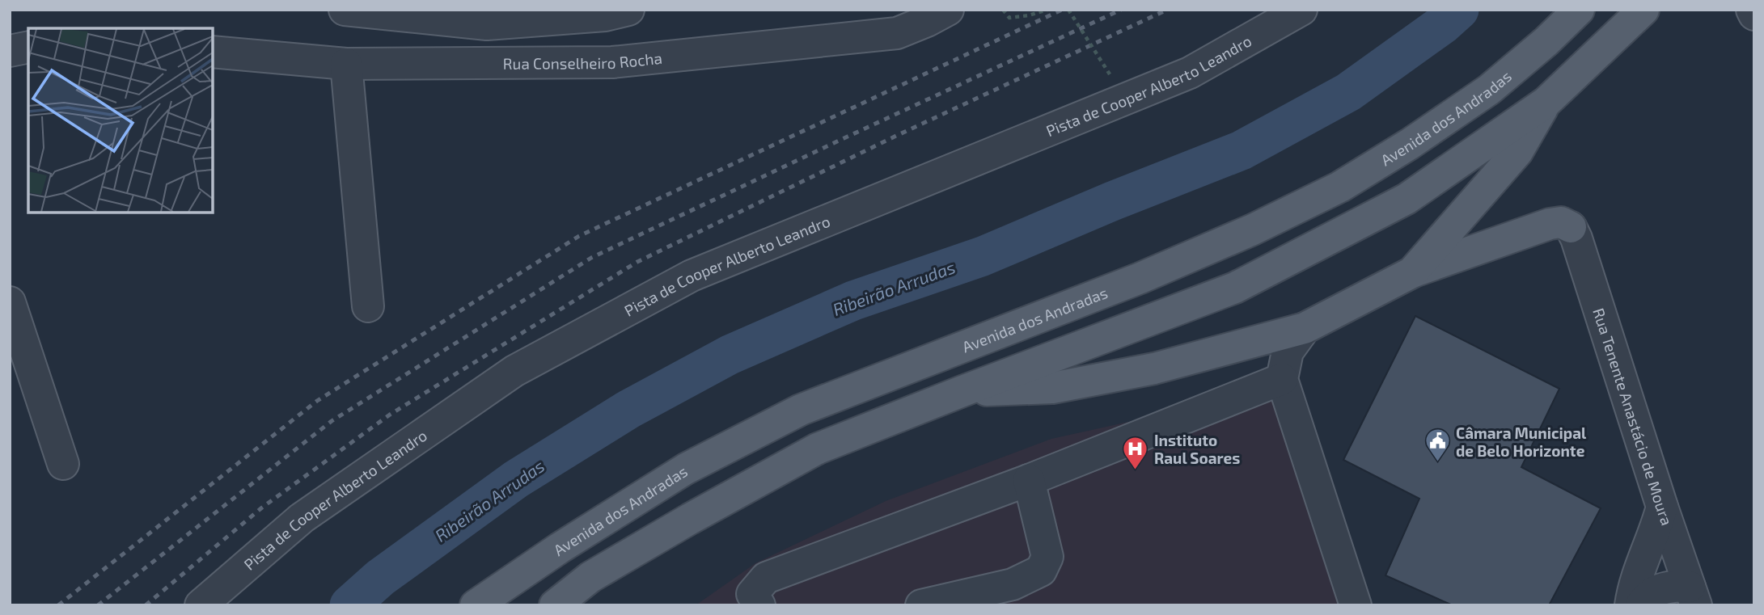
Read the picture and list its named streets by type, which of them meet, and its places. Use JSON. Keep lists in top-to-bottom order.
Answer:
{
  "streets": {
    "main road": ["Avenida dos Andradas"],
    "street": ["Rua Conselheiro Rocha", "Pista de Cooper Alberto Leandro", "Rua Tenente Anastácio de Moura"]
  },
  "water": ["Ribeirão Arrudas"],
  "places": {
    "public building": ["Câmara Municipal de Belo Horizonte"],
    "hospital": ["Instituto Raul Soares"]
  }
}
